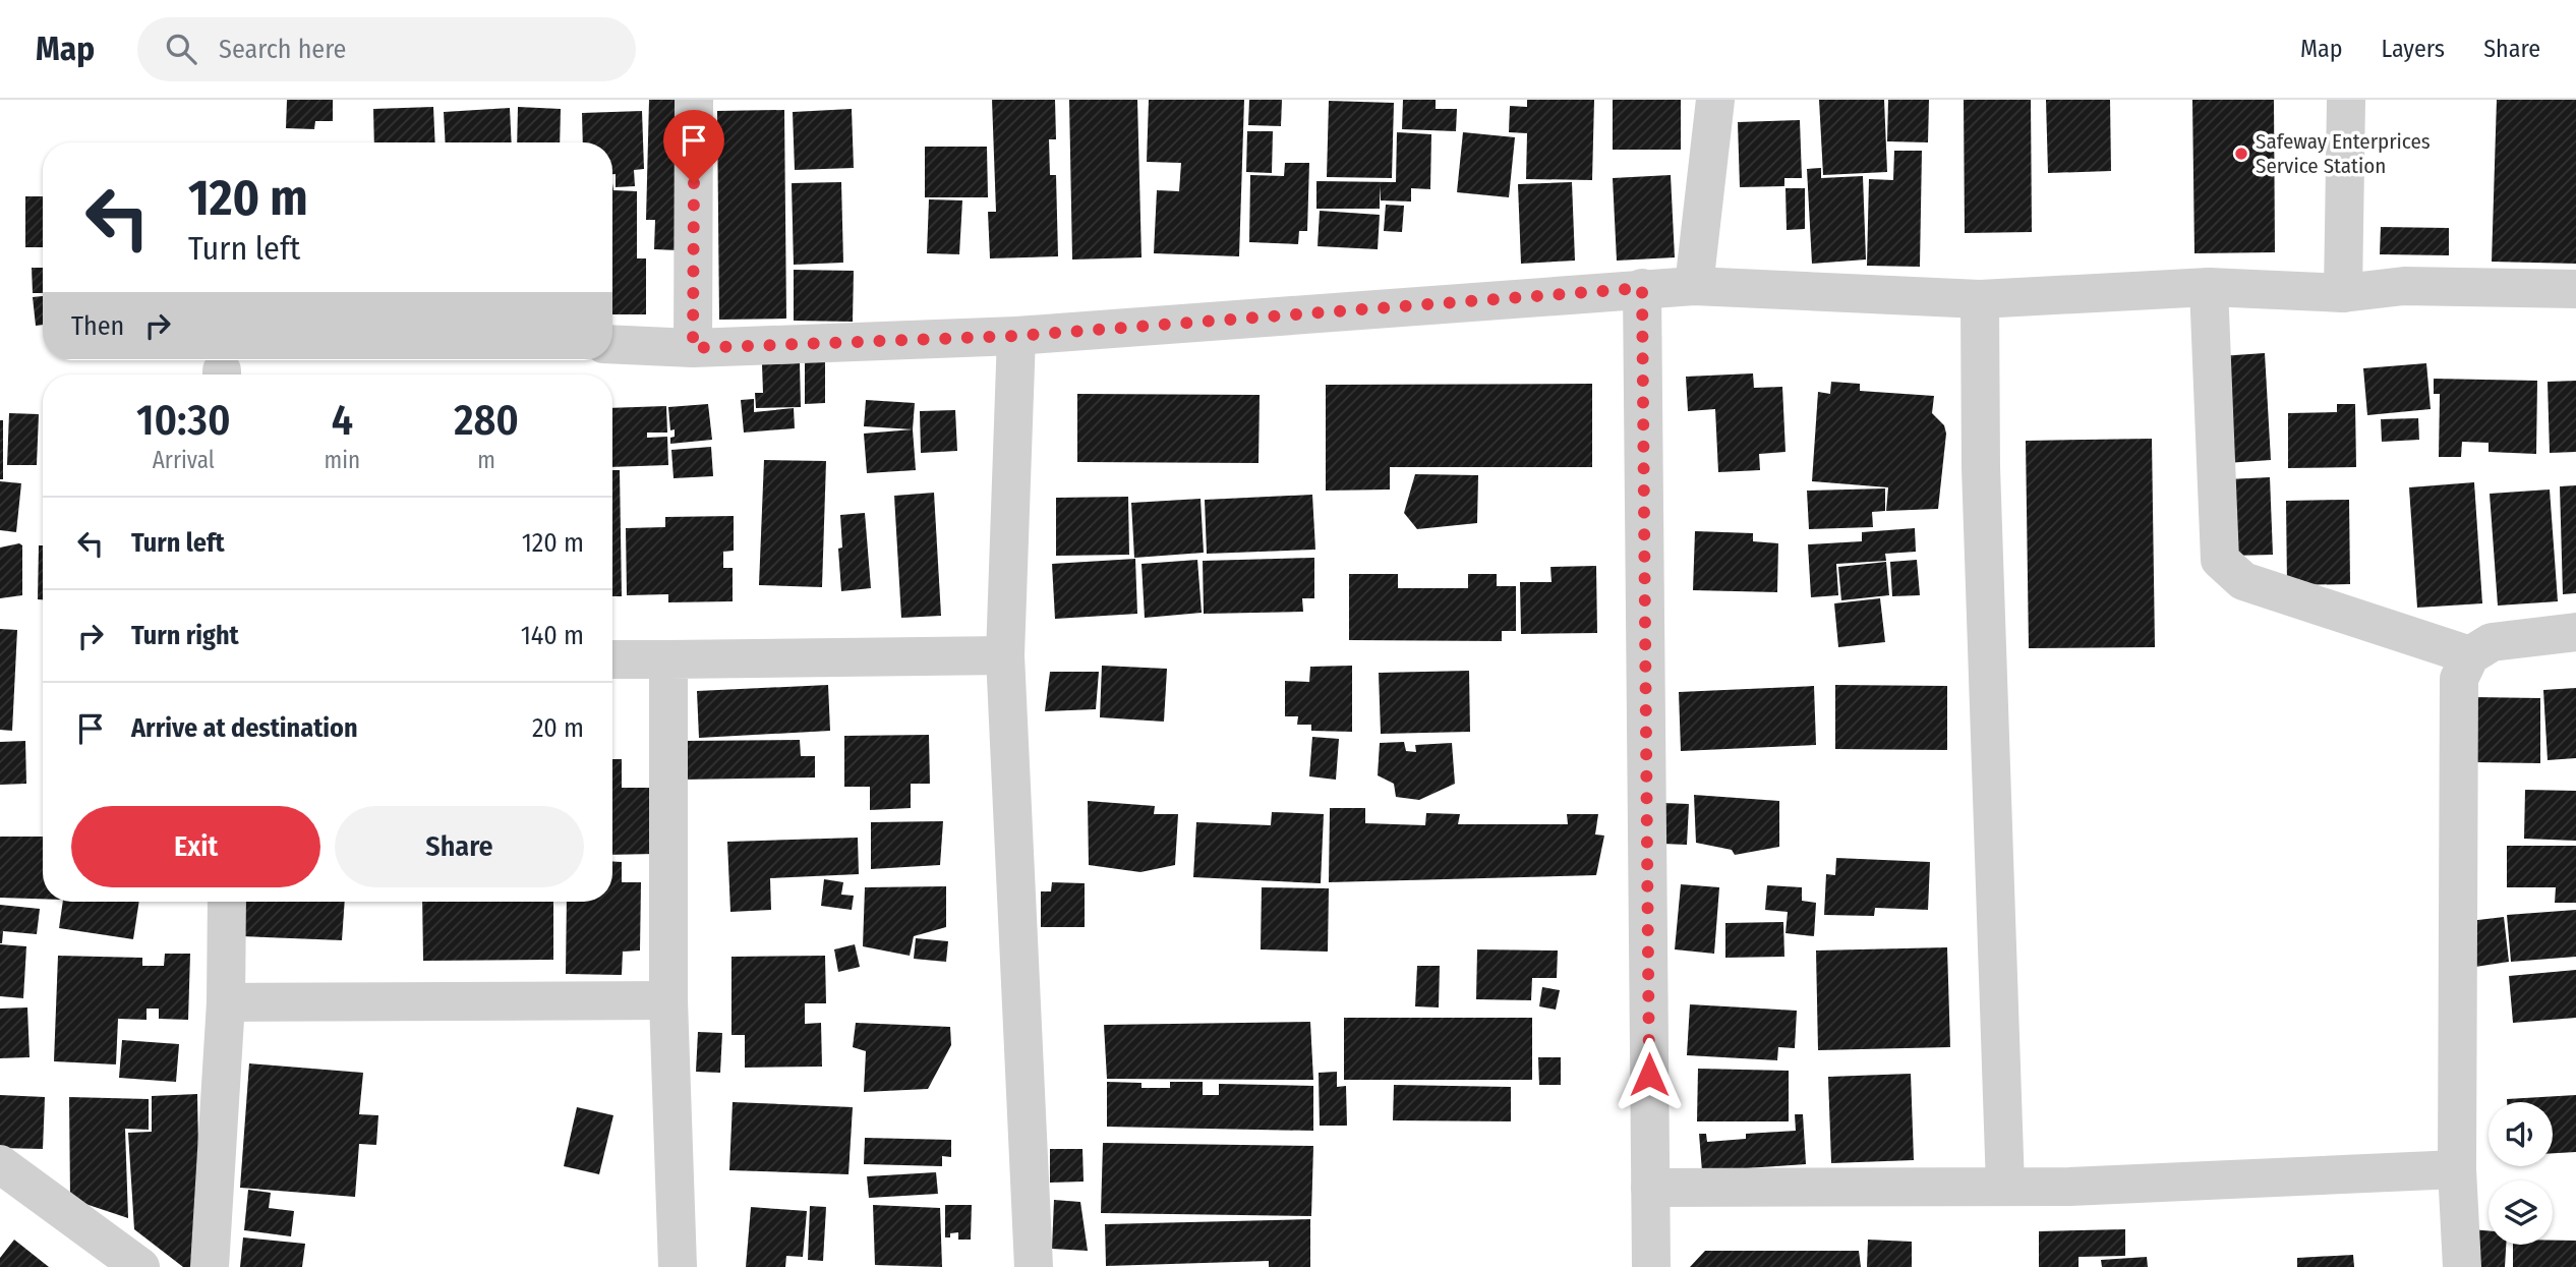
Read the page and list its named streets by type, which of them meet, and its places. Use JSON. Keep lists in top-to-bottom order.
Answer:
{
  "places": ["Safeway Enterprices Service Station"],
  "page": {
    "header": "Map",
    "search": "Search here",
    "nav": ["Map", "Layers", "Share"],
    "turn": ["120 m", "Turn left"],
    "then": "Then",
    "eta": [
      "10:30",
      "Arrival",
      "4",
      "min",
      "280",
      "m"
    ],
    "list": [
      {
        "name": "Turn left",
        "value": "120 m"
      },
      {
        "name": "Turn right",
        "value": "140 m"
      },
      {
        "name": "Arrive at destination",
        "value": "20 m"
      }
    ],
    "buttons": ["Exit", "Share"]
  }
}
